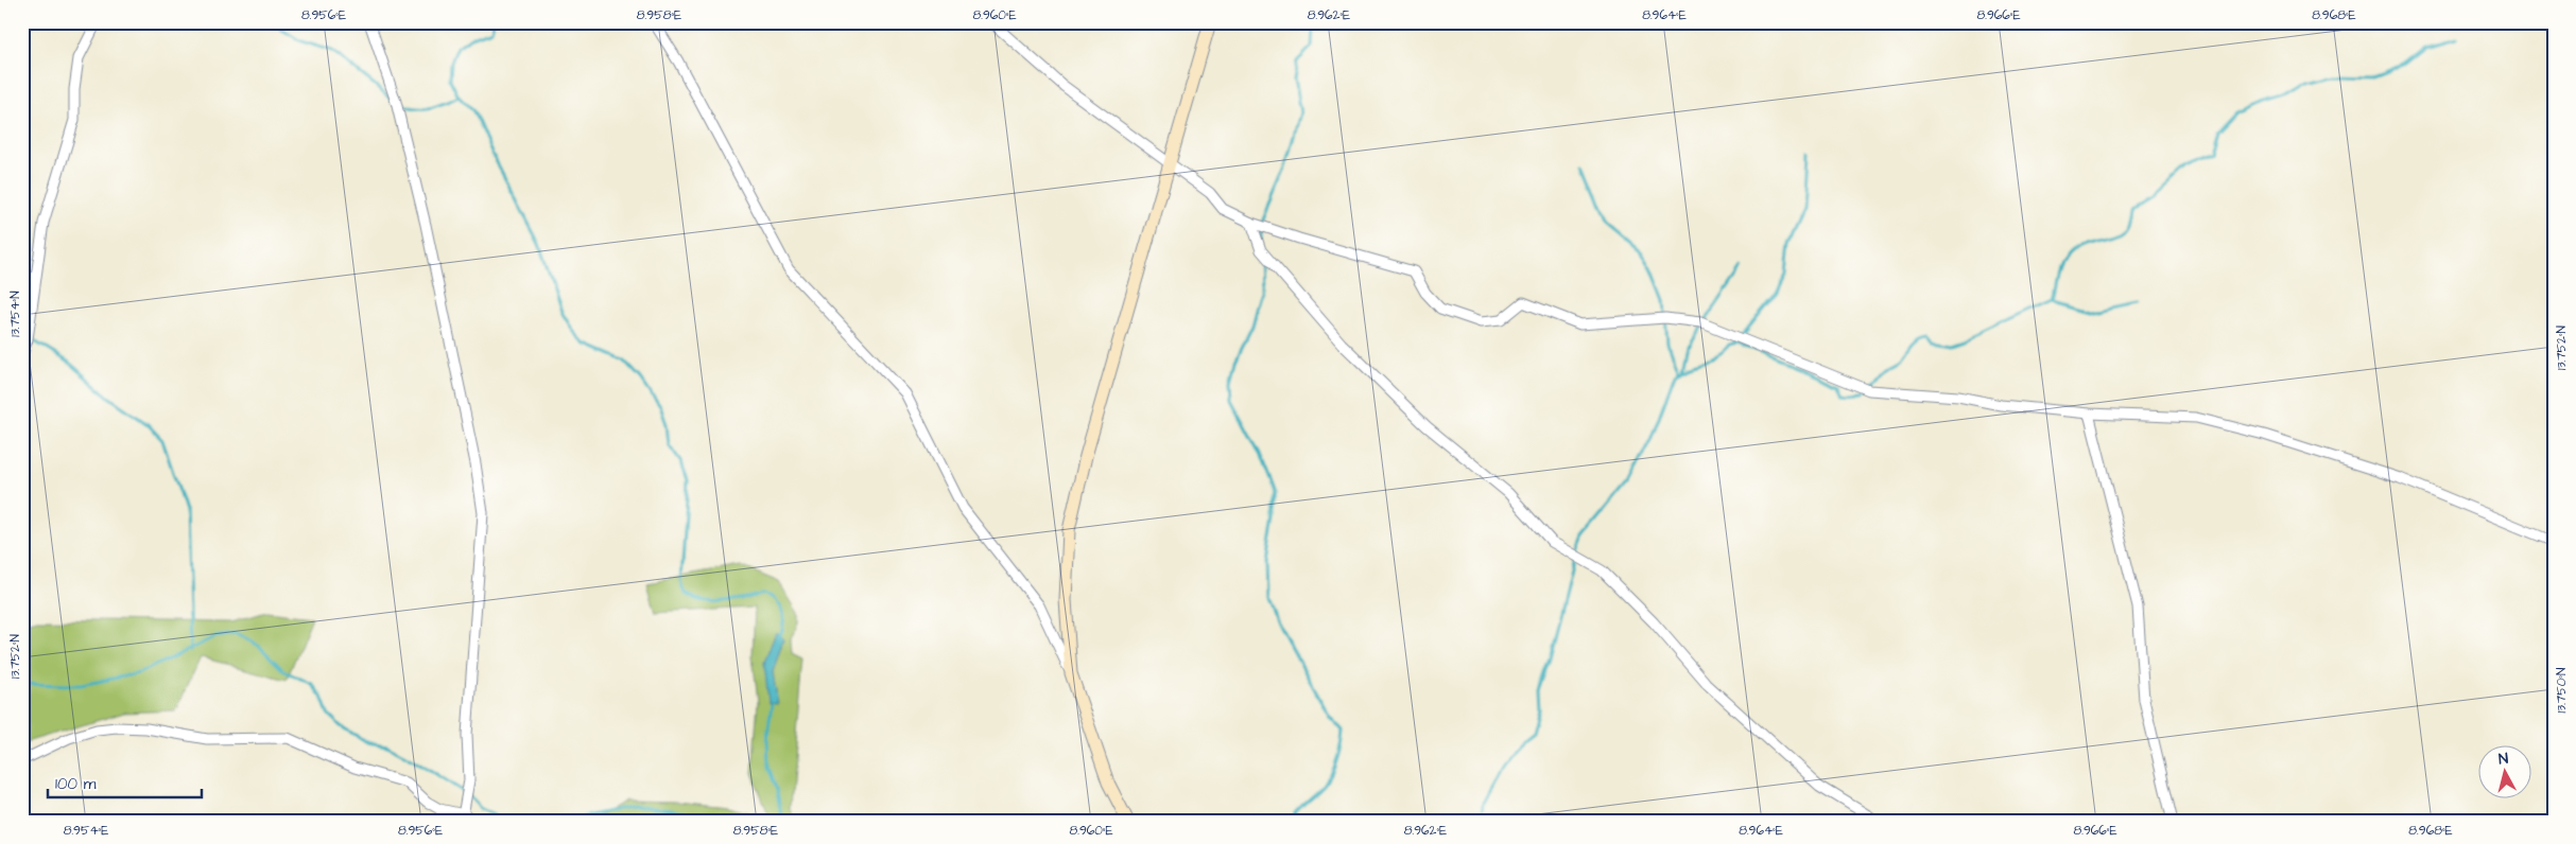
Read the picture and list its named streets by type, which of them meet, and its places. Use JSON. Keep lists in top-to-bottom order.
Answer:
{
  "scale_bar": "100 m",
  "north": "top",
  "coordinates": [
    "8.956°E",
    "8.958°E",
    "8.960°E",
    "8.962°E",
    "8.964°E",
    "8.966°E",
    "8.968°E",
    "13.754°N",
    "13.752°N",
    "13.750°N",
    "8.954°E"
  ]
}
